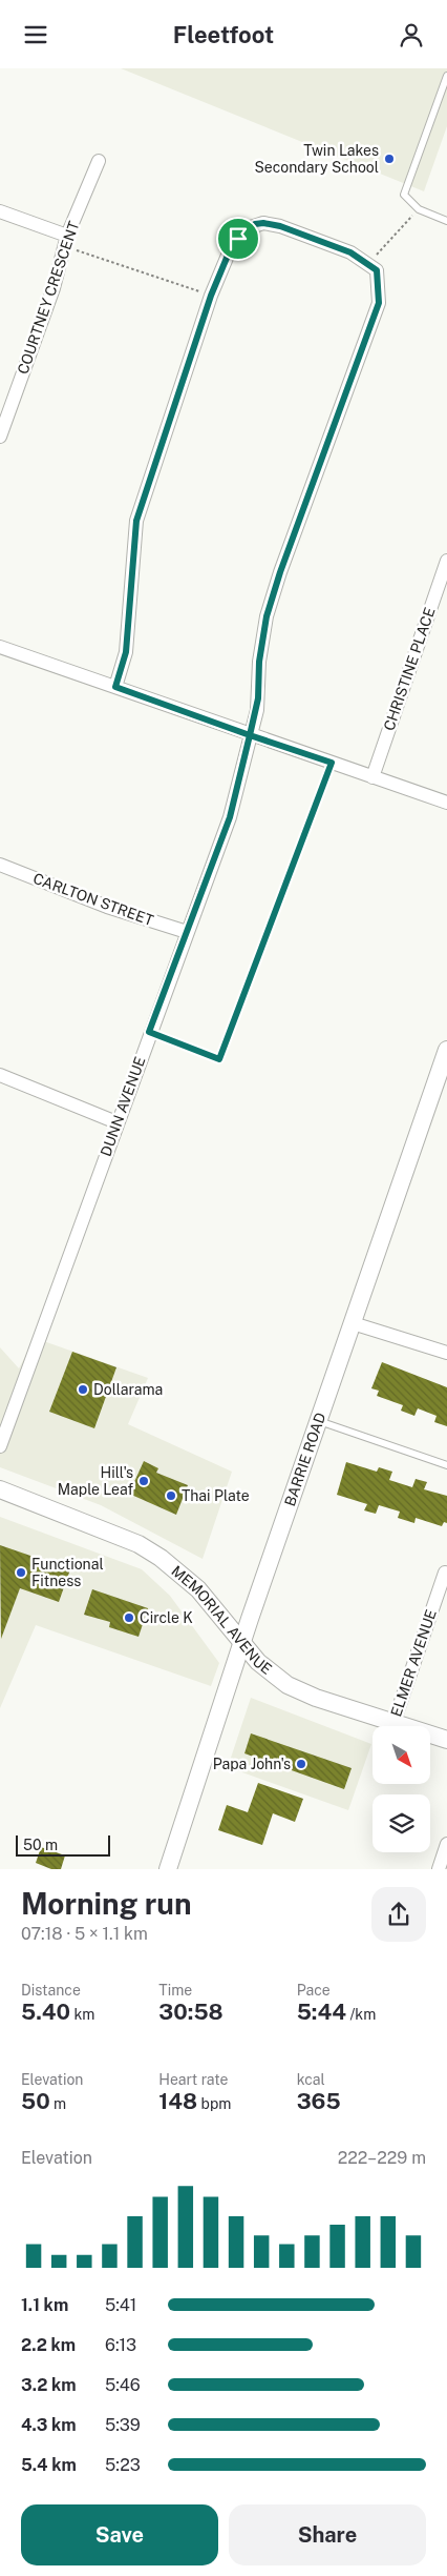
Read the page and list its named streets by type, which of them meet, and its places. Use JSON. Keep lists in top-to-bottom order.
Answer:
{
  "streets": {
    "street": [
      "COURTNEY CRESCENT",
      "CHRISTINE PLACE",
      "CARLTON STREET",
      "DUNN AVENUE",
      "BARRIE ROAD",
      "MEMORIAL AVENUE",
      "ELMER AVENUE"
    ]
  },
  "crossings": [
    ["CARLTON STREET", "DUNN AVENUE"],
    ["BARRIE ROAD", "MEMORIAL AVENUE"],
    ["MEMORIAL AVENUE", "ELMER AVENUE"]
  ],
  "places": [
    "Twin Lakes Secondary School",
    "Dollarama",
    "Hill's Maple Leaf",
    "Thai Plate",
    "Functional Fitness",
    "Circle K",
    "Papa John's"
  ],
  "scale_bar": "50 m",
  "north": "bottom right",
  "page": {
    "header": "Fleetfoot",
    "scale": "50 m",
    "heading": ["Morning run", "07:18 · 5 × 1.1 km"],
    "stats": [
      ["Distance", "5.40 km"],
      ["Time", "30:58"],
      ["Pace", "5:44 /km"],
      ["Elevation", "50 m"],
      ["Heart rate", "148 bpm"],
      ["kcal", "365"]
    ],
    "chart": ["Elevation", "222–229 m"],
    "list": [
      {
        "name": "1.1 km",
        "note": "5:41"
      },
      {
        "name": "2.2 km",
        "note": "6:13"
      },
      {
        "name": "3.2 km",
        "note": "5:46"
      },
      {
        "name": "4.3 km",
        "note": "5:39"
      },
      {
        "name": "5.4 km",
        "note": "5:23"
      }
    ],
    "buttons": ["Save", "Share"]
  }
}
